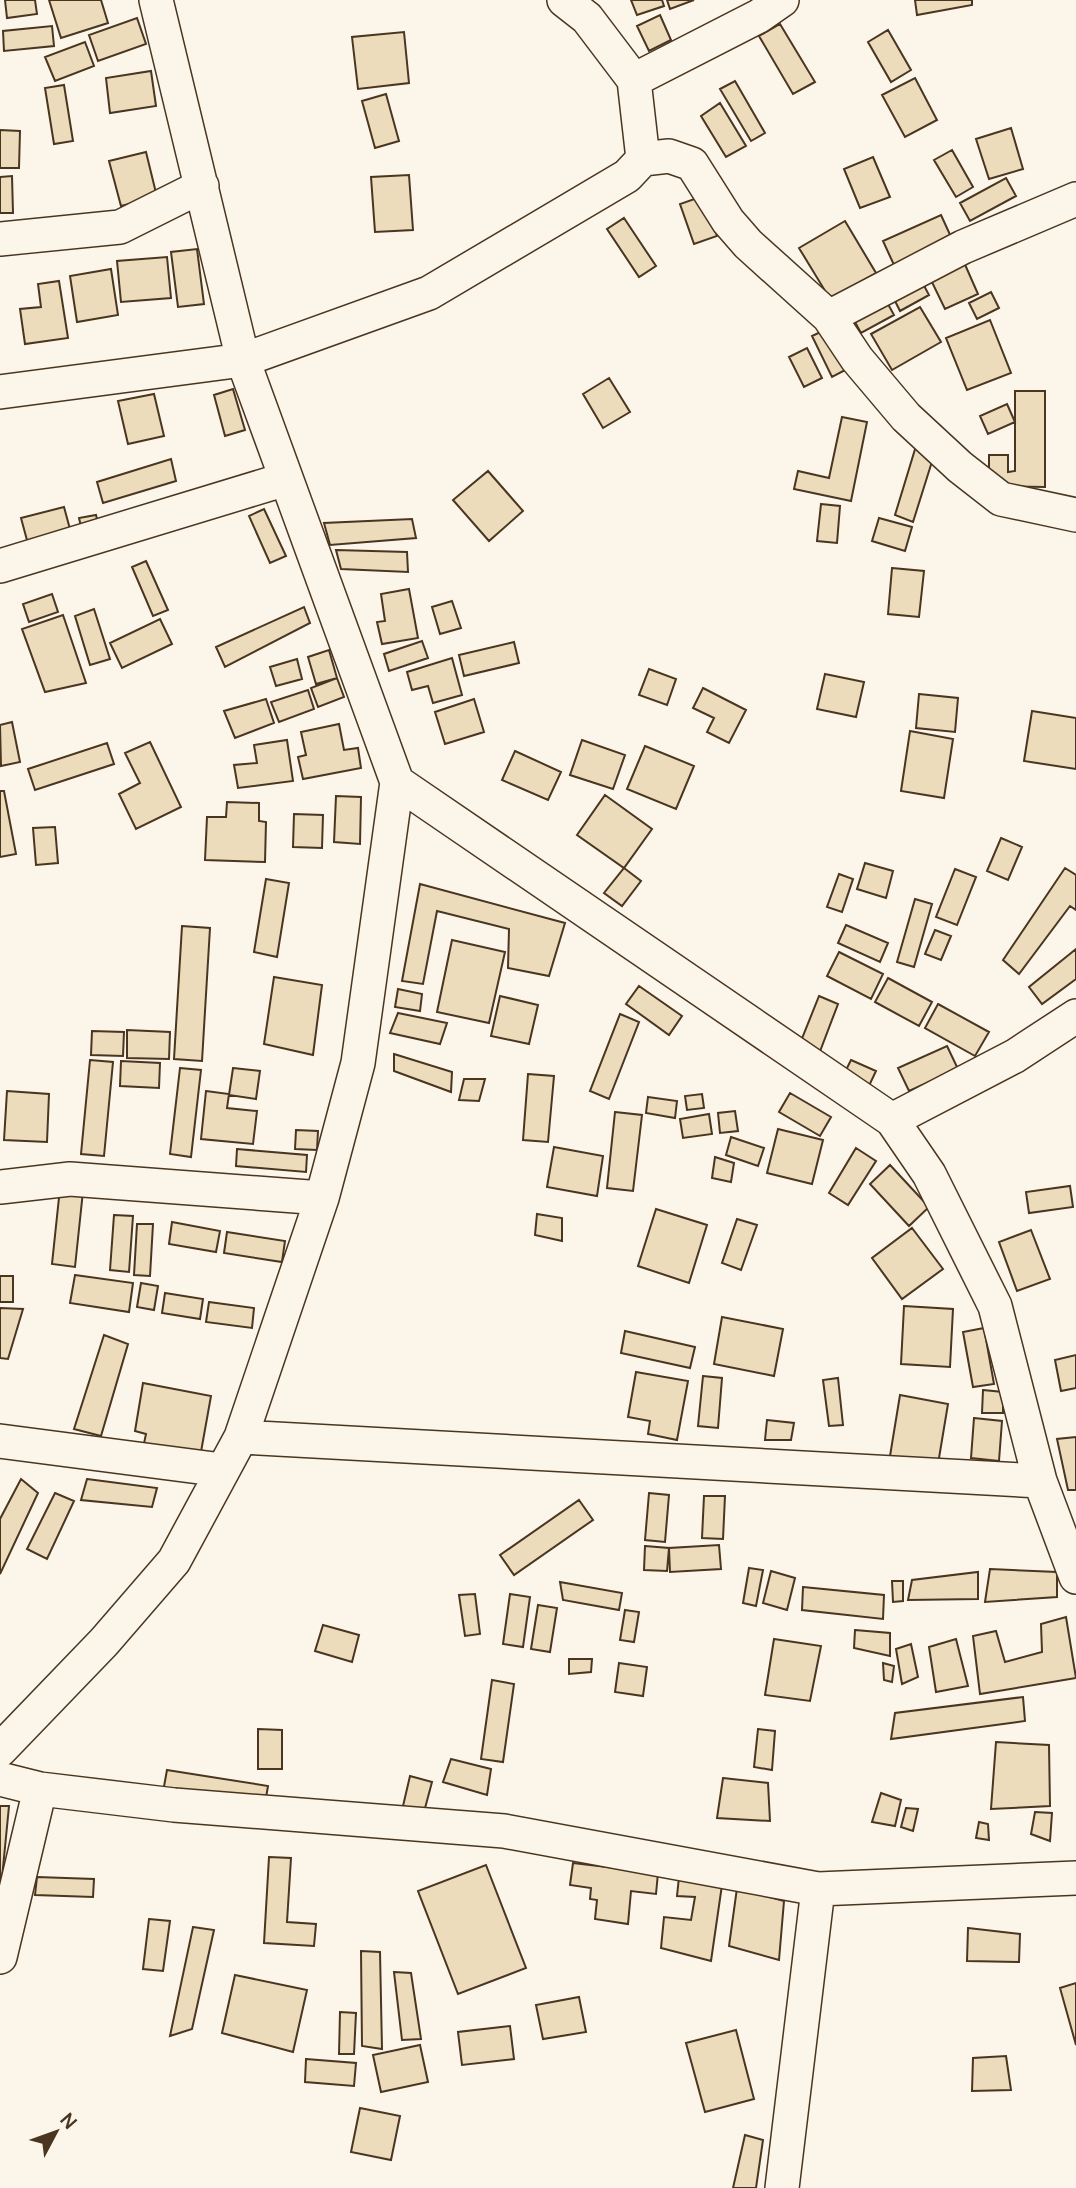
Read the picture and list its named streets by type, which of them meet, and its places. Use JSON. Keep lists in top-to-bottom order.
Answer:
{
  "north": "top right"
}
